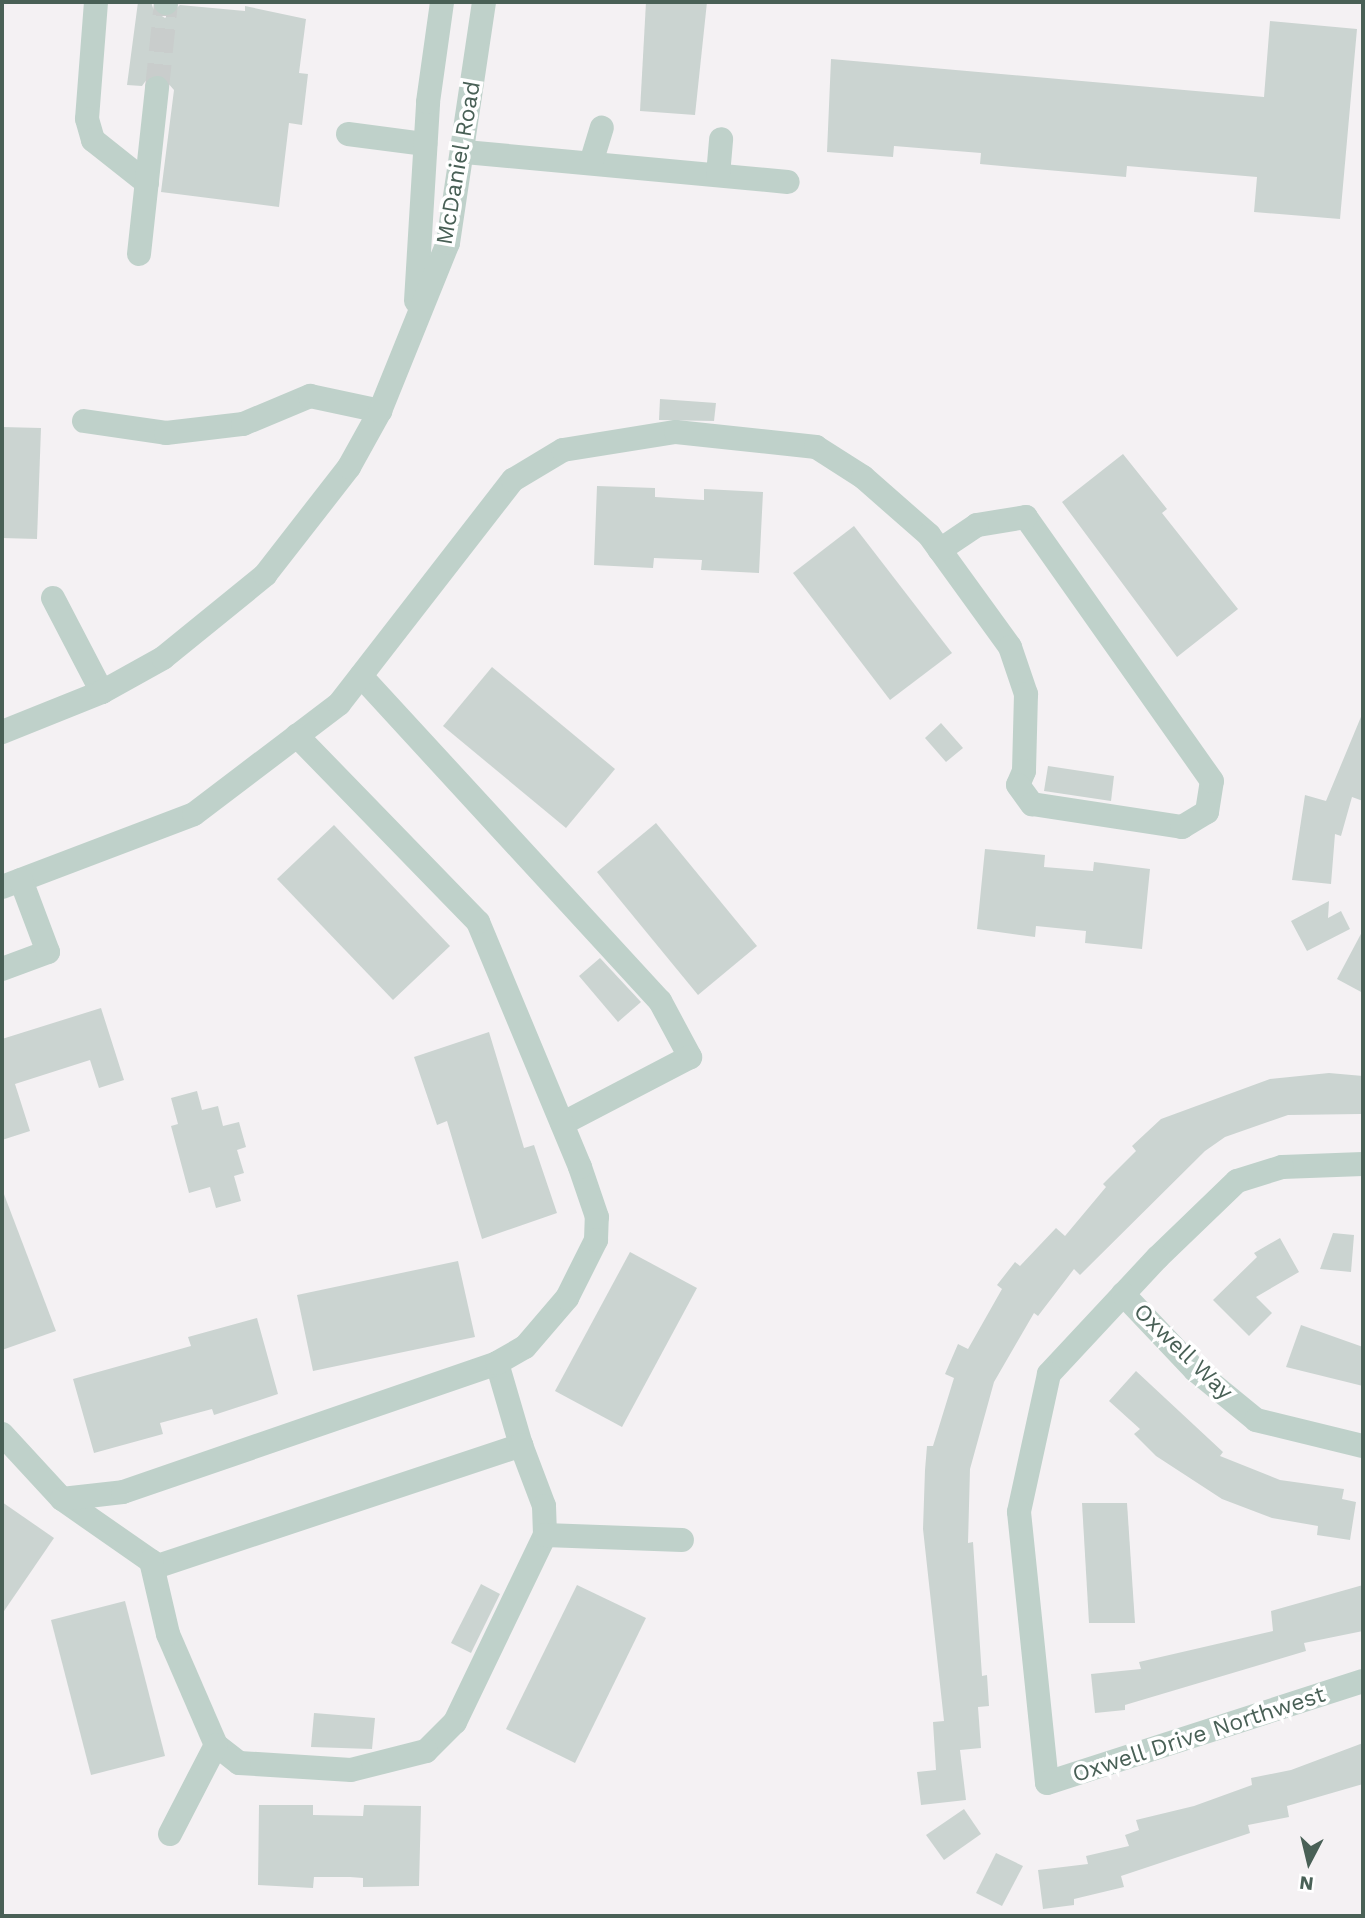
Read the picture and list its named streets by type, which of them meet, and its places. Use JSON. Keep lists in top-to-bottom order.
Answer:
{
  "streets": {
    "street": ["McDaniel Road", "Oxwell Way", "Oxwell Drive Northwest"]
  },
  "crossings": [
    ["Oxwell Way", "Oxwell Drive Northwest"]
  ],
  "north": "bottom"
}
